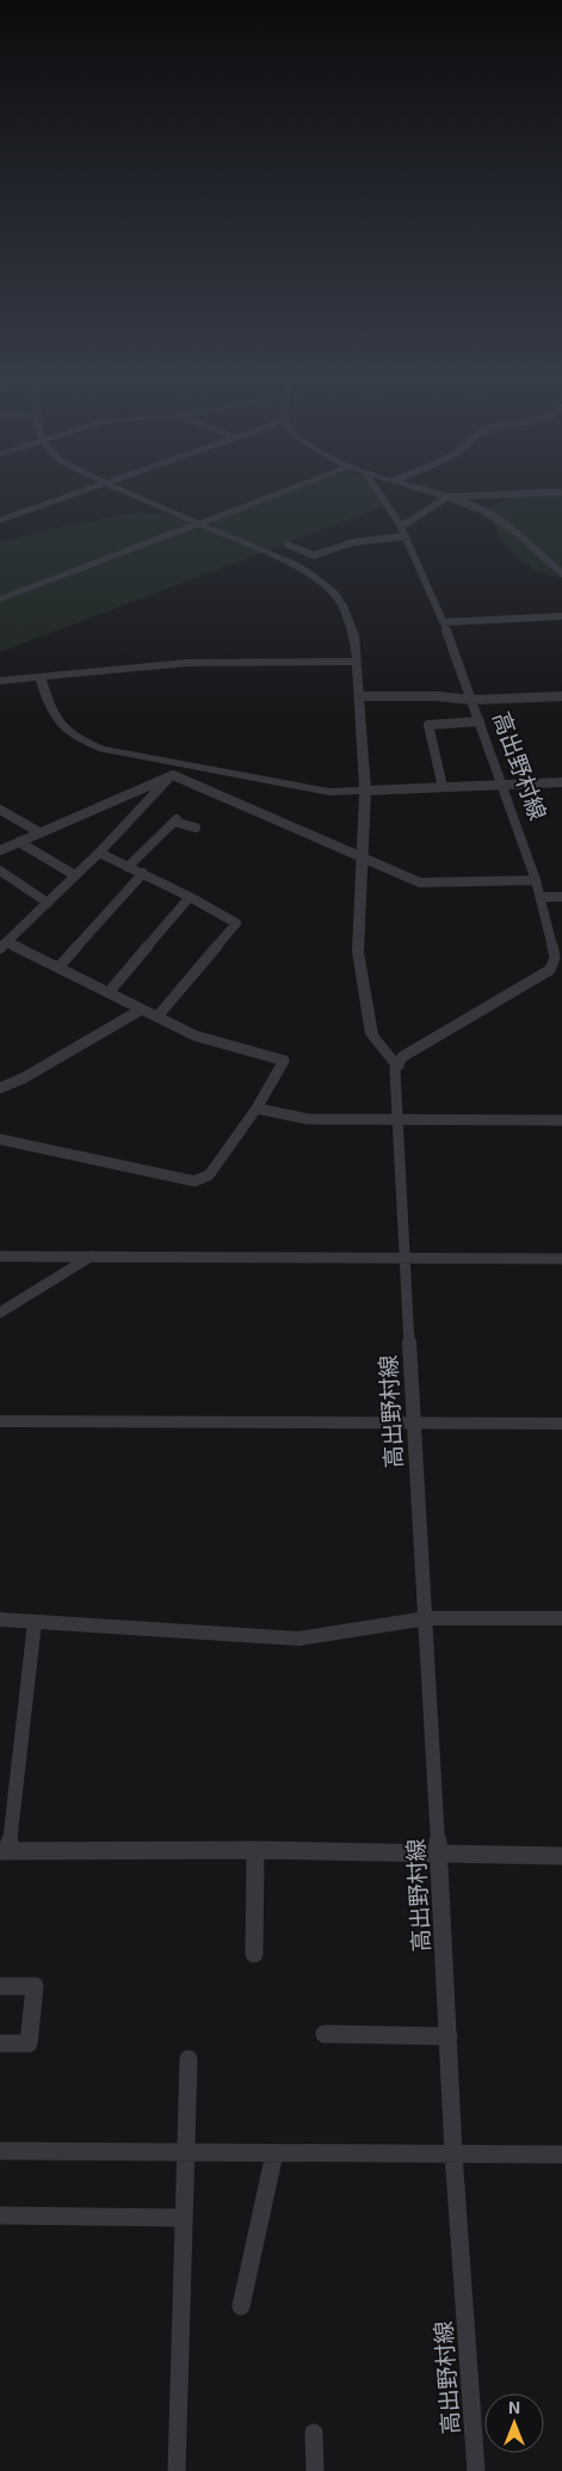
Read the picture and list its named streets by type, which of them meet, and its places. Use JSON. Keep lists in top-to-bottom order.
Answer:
{
  "streets": {
    "street": ["高出野村線"]
  },
  "north": "top"
}
